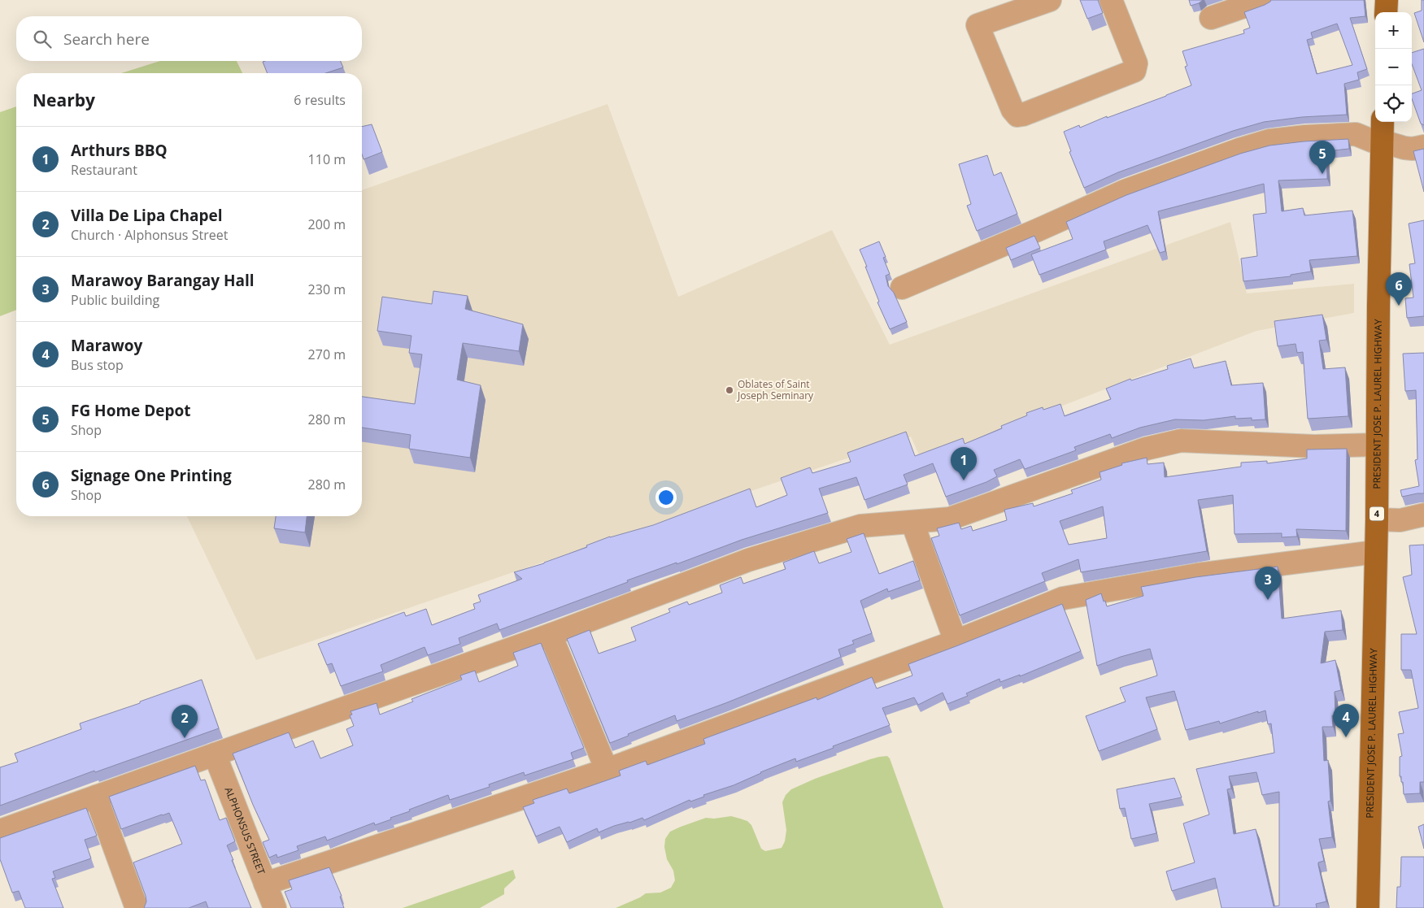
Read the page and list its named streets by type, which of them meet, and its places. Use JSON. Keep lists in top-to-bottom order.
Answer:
{
  "streets": {
    "main road": ["PRESIDENT JOSE P. LAUREL HIGHWAY", "4"],
    "street": ["ALPHONSUS STREET"]
  },
  "places": ["Oblates of Saint Joseph Seminary"],
  "page": {
    "map_buttons": ["+", "−"],
    "search": "Search here",
    "heading": ["Nearby", "6 results"],
    "list": [
      {
        "mark": "1",
        "name": "Arthurs BBQ",
        "note": "Restaurant",
        "value": "110 m"
      },
      {
        "mark": "2",
        "name": "Villa De Lipa Chapel",
        "note": "Church · Alphonsus Street",
        "value": "200 m"
      },
      {
        "mark": "3",
        "name": "Marawoy Barangay Hall",
        "note": "Public building",
        "value": "230 m"
      },
      {
        "mark": "4",
        "name": "Marawoy",
        "note": "Bus stop",
        "value": "270 m"
      },
      {
        "mark": "5",
        "name": "FG Home Depot",
        "note": "Shop",
        "value": "280 m"
      },
      {
        "mark": "6",
        "name": "Signage One Printing",
        "note": "Shop",
        "value": "280 m"
      }
    ],
    "pins": [
      "5",
      "6",
      "1",
      "3",
      "4",
      "2"
    ]
  }
}
